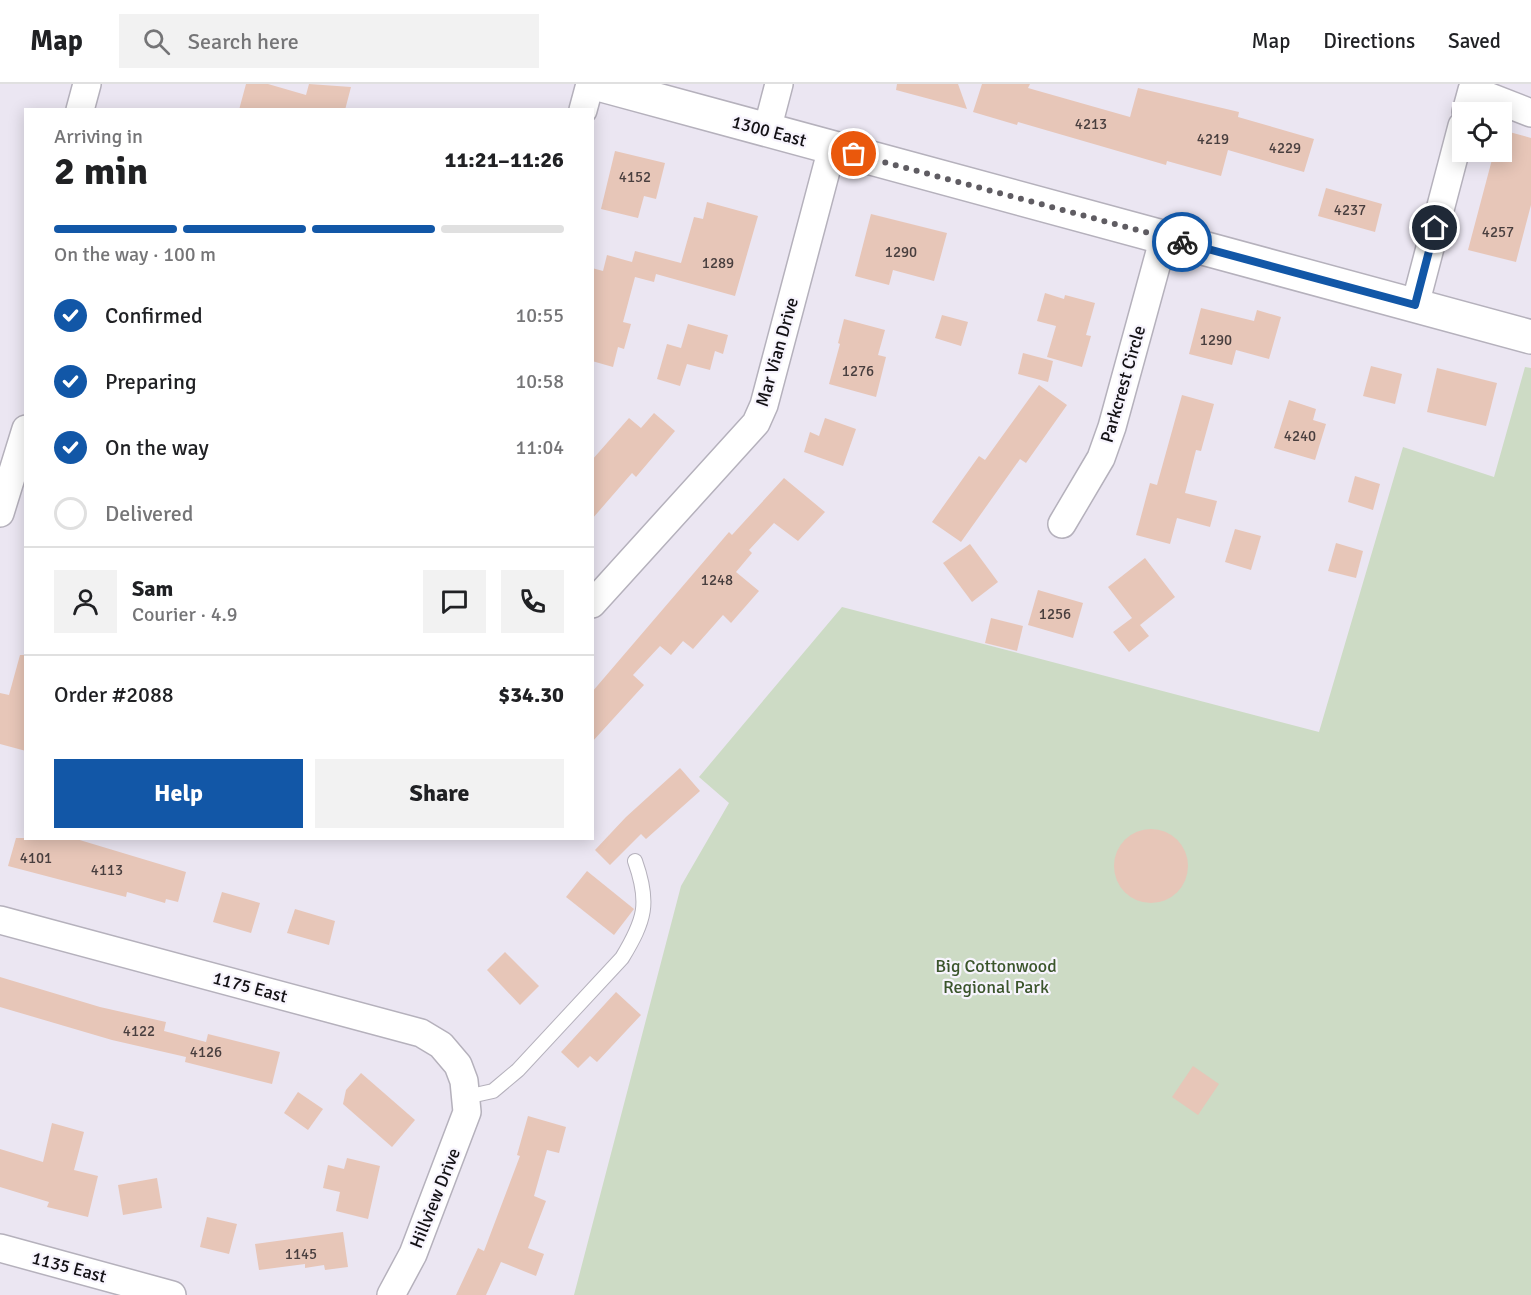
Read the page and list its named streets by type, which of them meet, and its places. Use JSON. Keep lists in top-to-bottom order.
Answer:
{
  "streets": {
    "main road": ["1300 East"],
    "street": [
      "Mar Vian Drive",
      "Parkcrest Circle",
      "1175 East",
      "Hillview Drive",
      "1135 East"
    ]
  },
  "crossings": [
    ["1300 East", "Mar Vian Drive"],
    ["1300 East", "Parkcrest Circle"],
    ["1175 East", "Hillview Drive"]
  ],
  "parks": ["Big Cottonwood Regional Park"],
  "house_numbers": [
    "4213",
    "4219",
    "4229",
    "4152",
    "4237",
    "4257",
    "1290",
    "1289",
    "1290",
    "1276",
    "4240",
    "1248",
    "1256",
    "4101",
    "4113",
    "4122",
    "4126",
    "1145"
  ],
  "page": {
    "header": "Map",
    "search": "Search here",
    "nav": ["Map", "Directions", "Saved"],
    "heading": ["2 min", "Arriving in", "11:21–11:26"],
    "panel": [
      "Sam",
      "Courier · 4.9",
      "Order #2088",
      "$34.30"
    ],
    "bar": "On the way · 100 m",
    "list": [
      ["Confirmed", "10:55"],
      ["Preparing", "10:58"],
      ["On the way", "11:04"],
      "Delivered"
    ],
    "buttons": ["Help", "Share"]
  }
}
